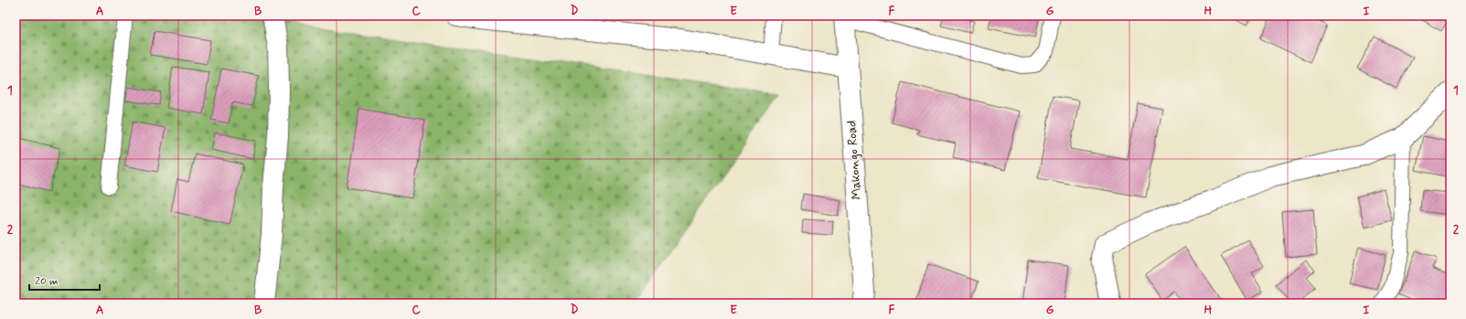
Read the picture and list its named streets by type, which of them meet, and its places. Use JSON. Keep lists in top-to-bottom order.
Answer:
{
  "streets": {
    "street": ["Makongo Road"]
  },
  "scale_bar": "20 m",
  "grid": {
    "columns": [
      "A",
      "B",
      "C",
      "D",
      "E",
      "F",
      "G",
      "H",
      "I"
    ],
    "rows": ["1", "2"]
  }
}
